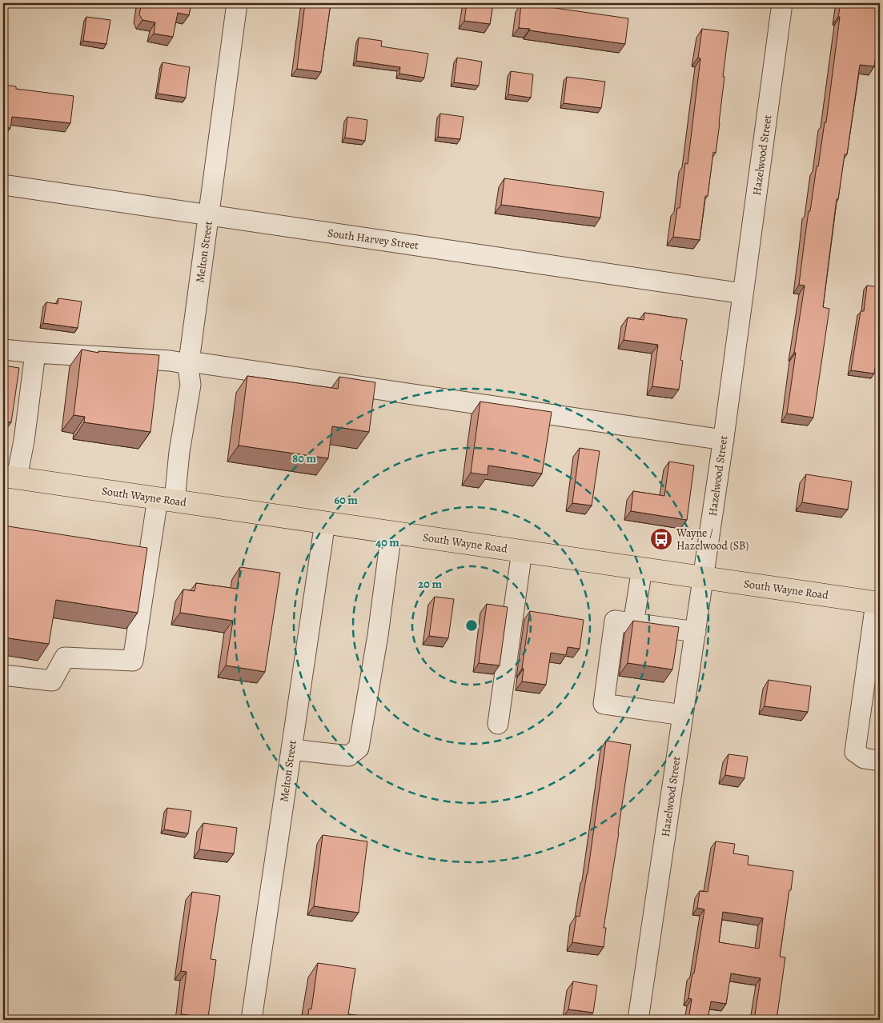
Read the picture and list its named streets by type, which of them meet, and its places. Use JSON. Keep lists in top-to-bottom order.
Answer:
{
  "streets": {
    "main road": ["South Wayne Road"],
    "street": ["Hazelwood Street", "South Harvey Street", "Melton Street"]
  },
  "crossings": [
    ["Hazelwood Street", "South Harvey Street"],
    ["Hazelwood Street", "South Wayne Road"],
    ["South Harvey Street", "Melton Street"],
    ["Melton Street", "South Wayne Road"]
  ],
  "places": {
    "bus stop": ["Wayne / Hazelwood (SB)"]
  },
  "rings": [
    "80 m",
    "60 m",
    "40 m",
    "20 m"
  ]
}
